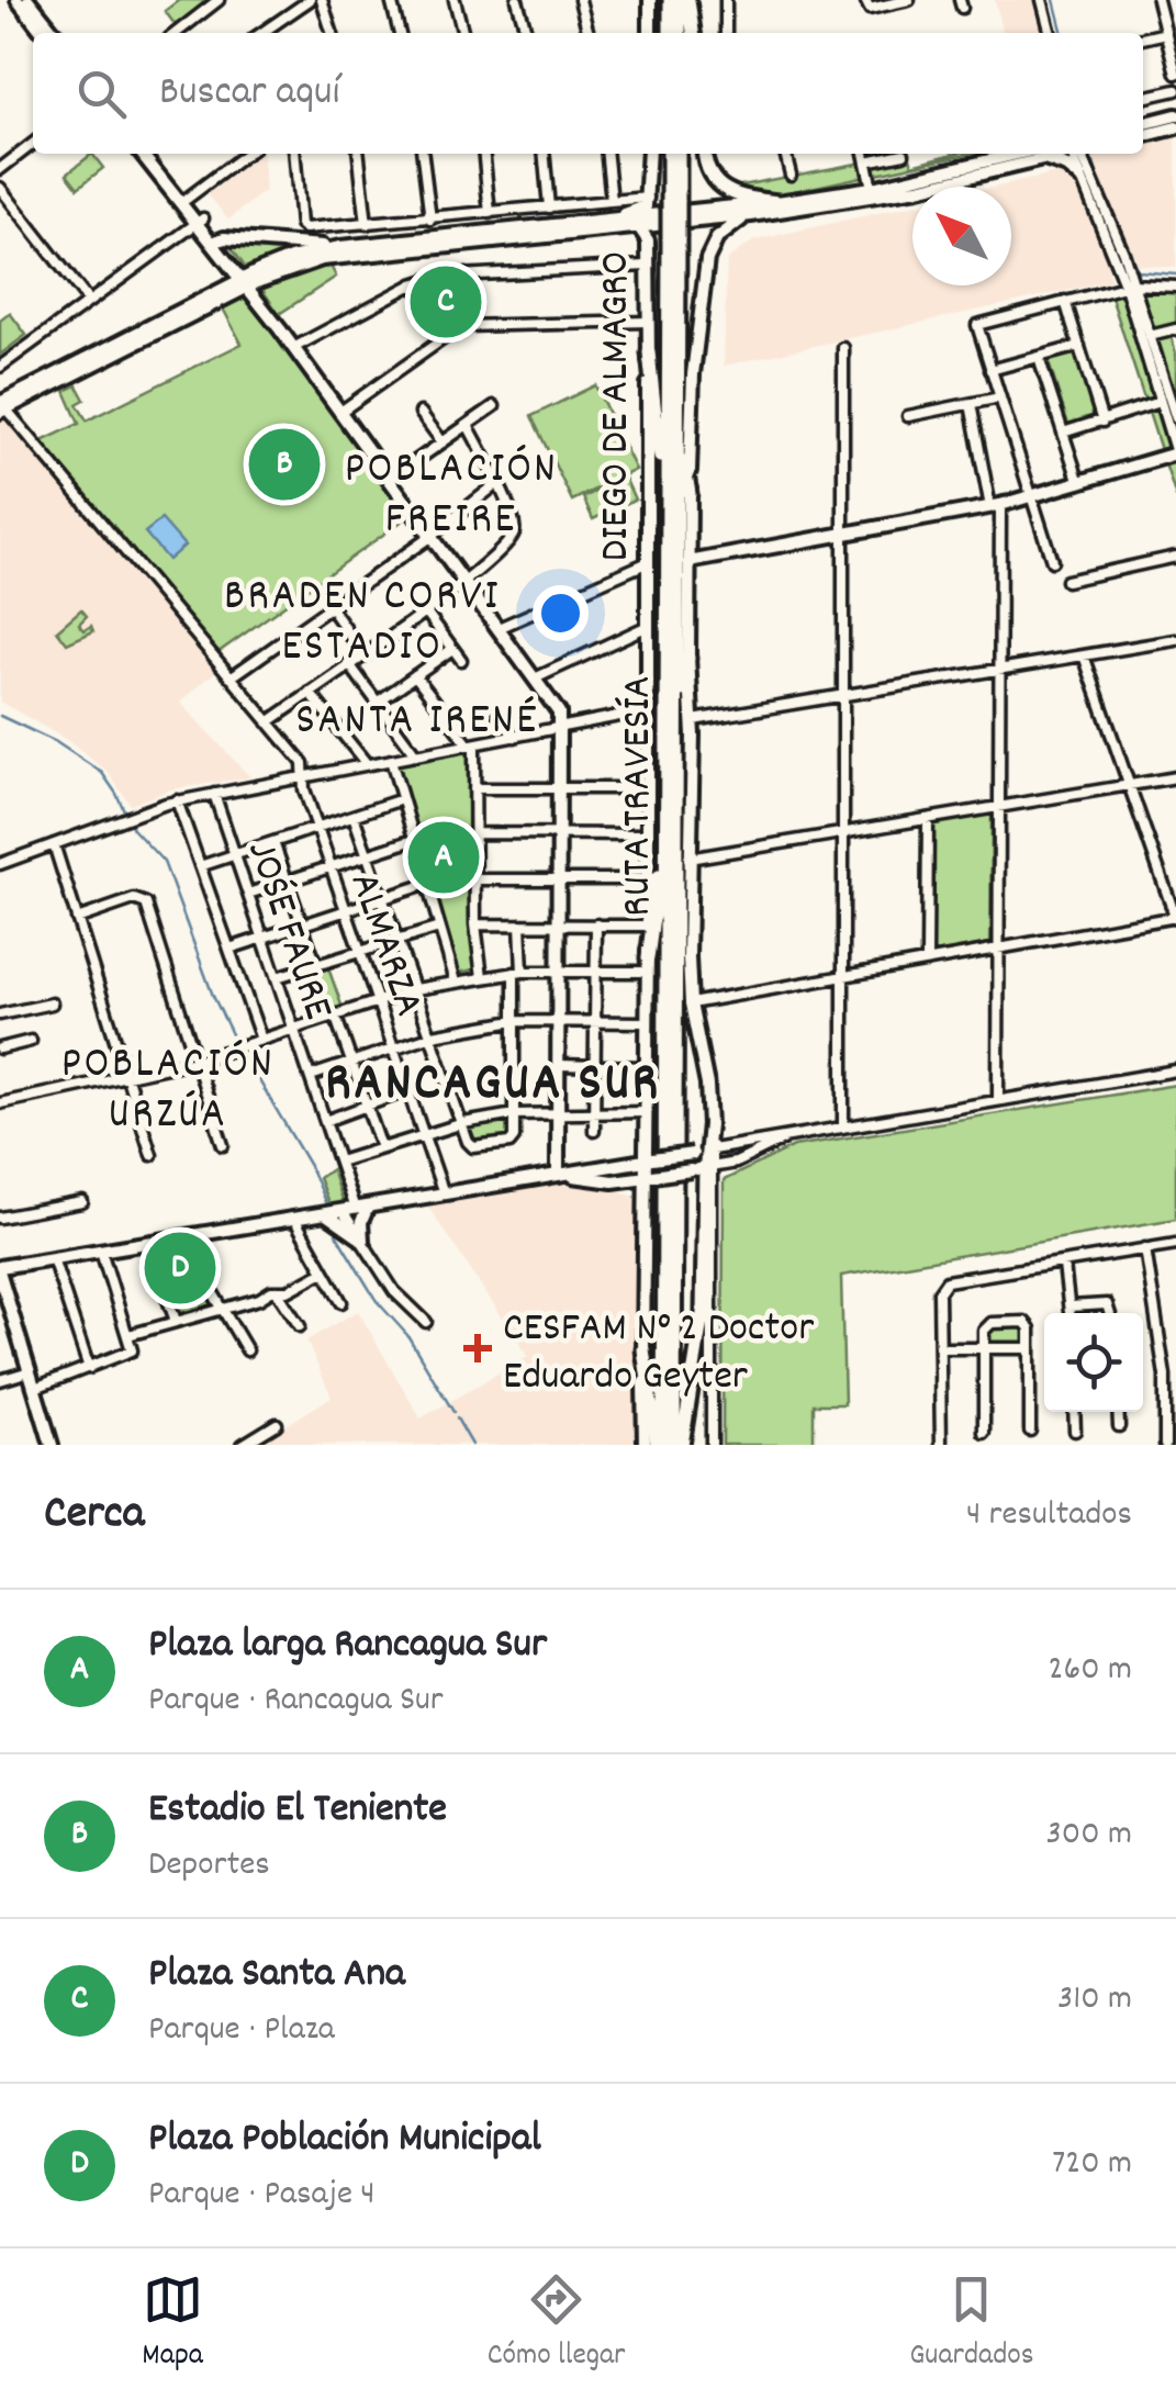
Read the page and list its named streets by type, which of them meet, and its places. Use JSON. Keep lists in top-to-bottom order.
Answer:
{
  "streets": {
    "highway": ["RUTA TRAVESÍA"],
    "main road": ["DIEGO DE ALMAGRO"],
    "street": ["JOŚE FAURE", "ALMARZA"]
  },
  "districts": [
    "POBLACIÓN FREIRE",
    "BRADEN CORVI ESTADIO",
    "SANTA IRENÉ",
    "POBLACIÓN URZÚA",
    "RANCAGUA SUR"
  ],
  "places": {
    "health": ["CESFAM N° 2 Doctor Eduardo Geyter"]
  },
  "north": "top left",
  "page": {
    "search": "Buscar aquí",
    "pins": [
      "C",
      "B",
      "A",
      "D"
    ],
    "heading": ["Cerca", "4 resultados"],
    "list": [
      {
        "mark": "A",
        "name": "Plaza larga Rancagua Sur",
        "note": "Parque · Rancagua Sur",
        "value": "260 m"
      },
      {
        "mark": "B",
        "name": "Estadio El Teniente",
        "note": "Deportes",
        "value": "300 m"
      },
      {
        "mark": "C",
        "name": "Plaza Santa Ana",
        "note": "Parque · Plaza",
        "value": "310 m"
      },
      {
        "mark": "D",
        "name": "Plaza Población Municipal",
        "note": "Parque · Pasaje 4",
        "value": "720 m"
      }
    ],
    "nav": ["Mapa", "Cómo llegar", "Guardados"]
  }
}
